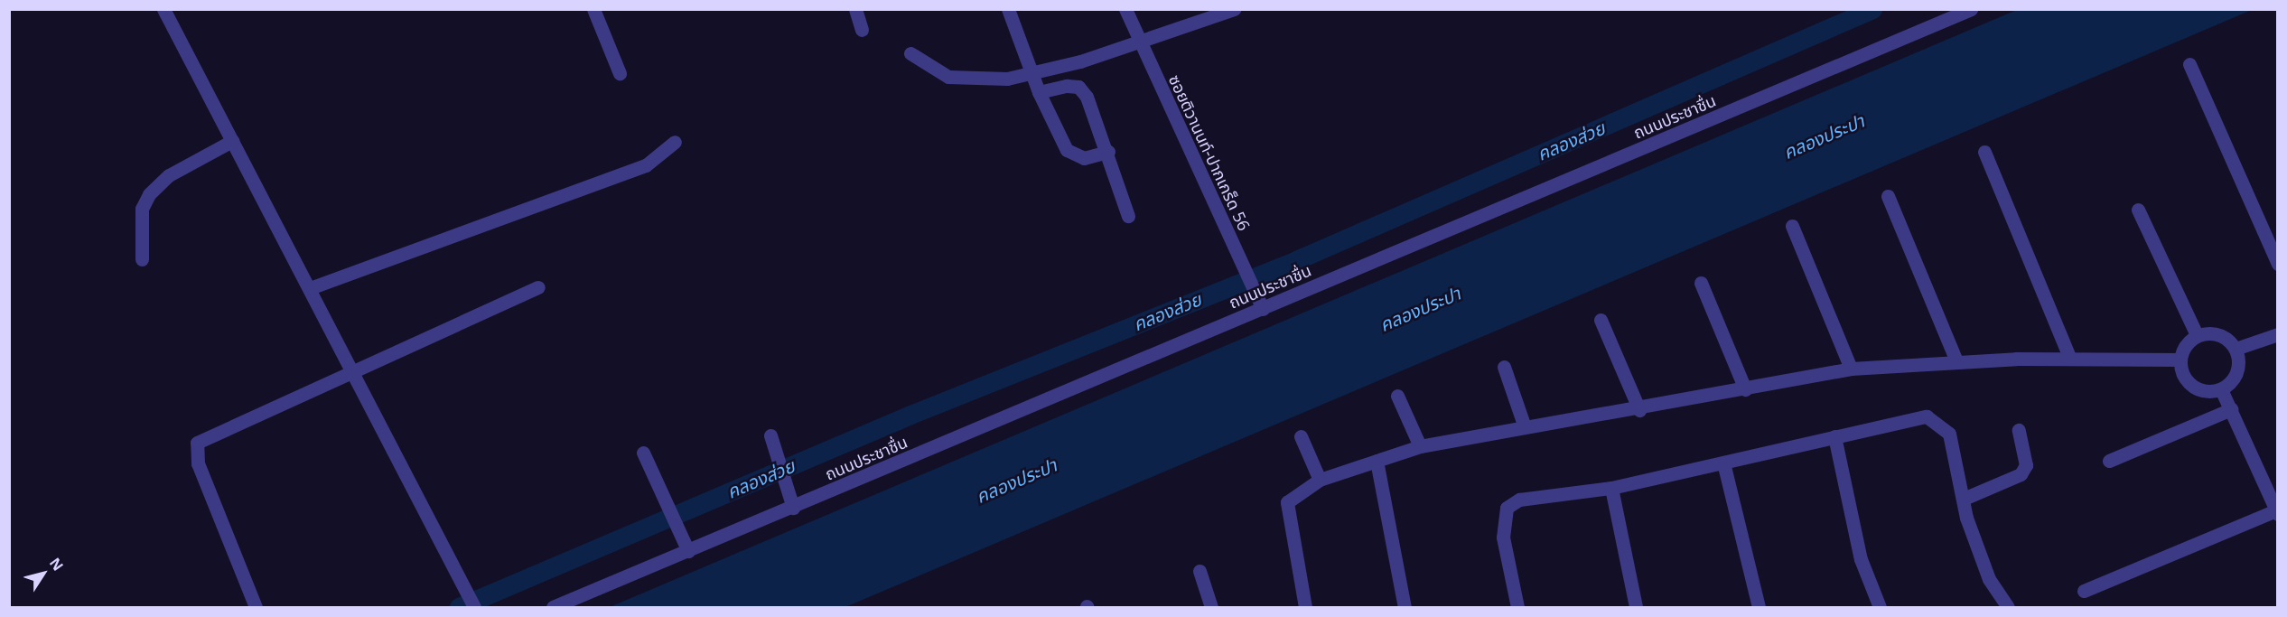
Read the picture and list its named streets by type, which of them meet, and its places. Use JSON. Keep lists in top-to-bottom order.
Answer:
{
  "streets": {
    "street": ["ถนนประชาชื่น", "ซอยติวานนท์-ปากเกร็ด 56"]
  },
  "crossings": [
    ["ถนนประชาชื่น", "ซอยติวานนท์-ปากเกร็ด 56"]
  ],
  "water": ["คลองประปา", "คลองส่วย"],
  "north": "top right"
}
